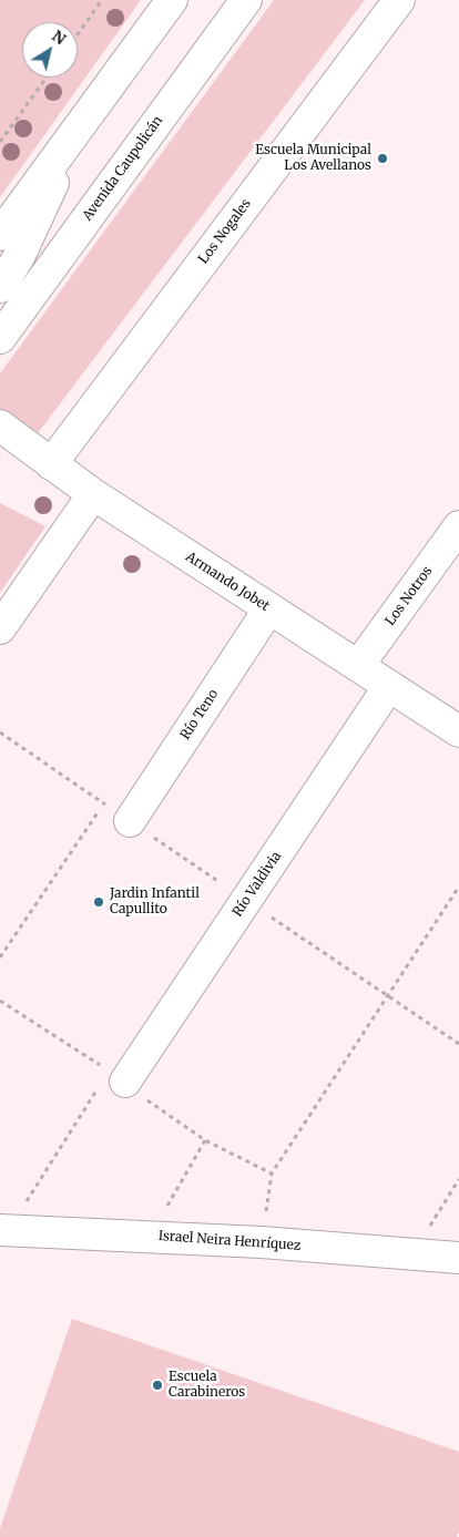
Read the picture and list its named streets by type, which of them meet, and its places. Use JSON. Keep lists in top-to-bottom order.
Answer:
{
  "streets": {
    "street": [
      "Avenida Caupolicán",
      "Los Nogales",
      "Armando Jobet",
      "Los Notros",
      "Río Teno",
      "Río Valdivia",
      "Israel Neira Henríquez"
    ]
  },
  "crossings": [
    ["Los Nogales", "Armando Jobet"],
    ["Armando Jobet", "Los Notros"],
    ["Armando Jobet", "Río Teno"],
    ["Armando Jobet", "Río Valdivia"]
  ],
  "places": ["Escuela Municipal Los Avellanos", "Jardin Infantil Capullito", "Escuela Carabineros"],
  "north": "top right"
}
